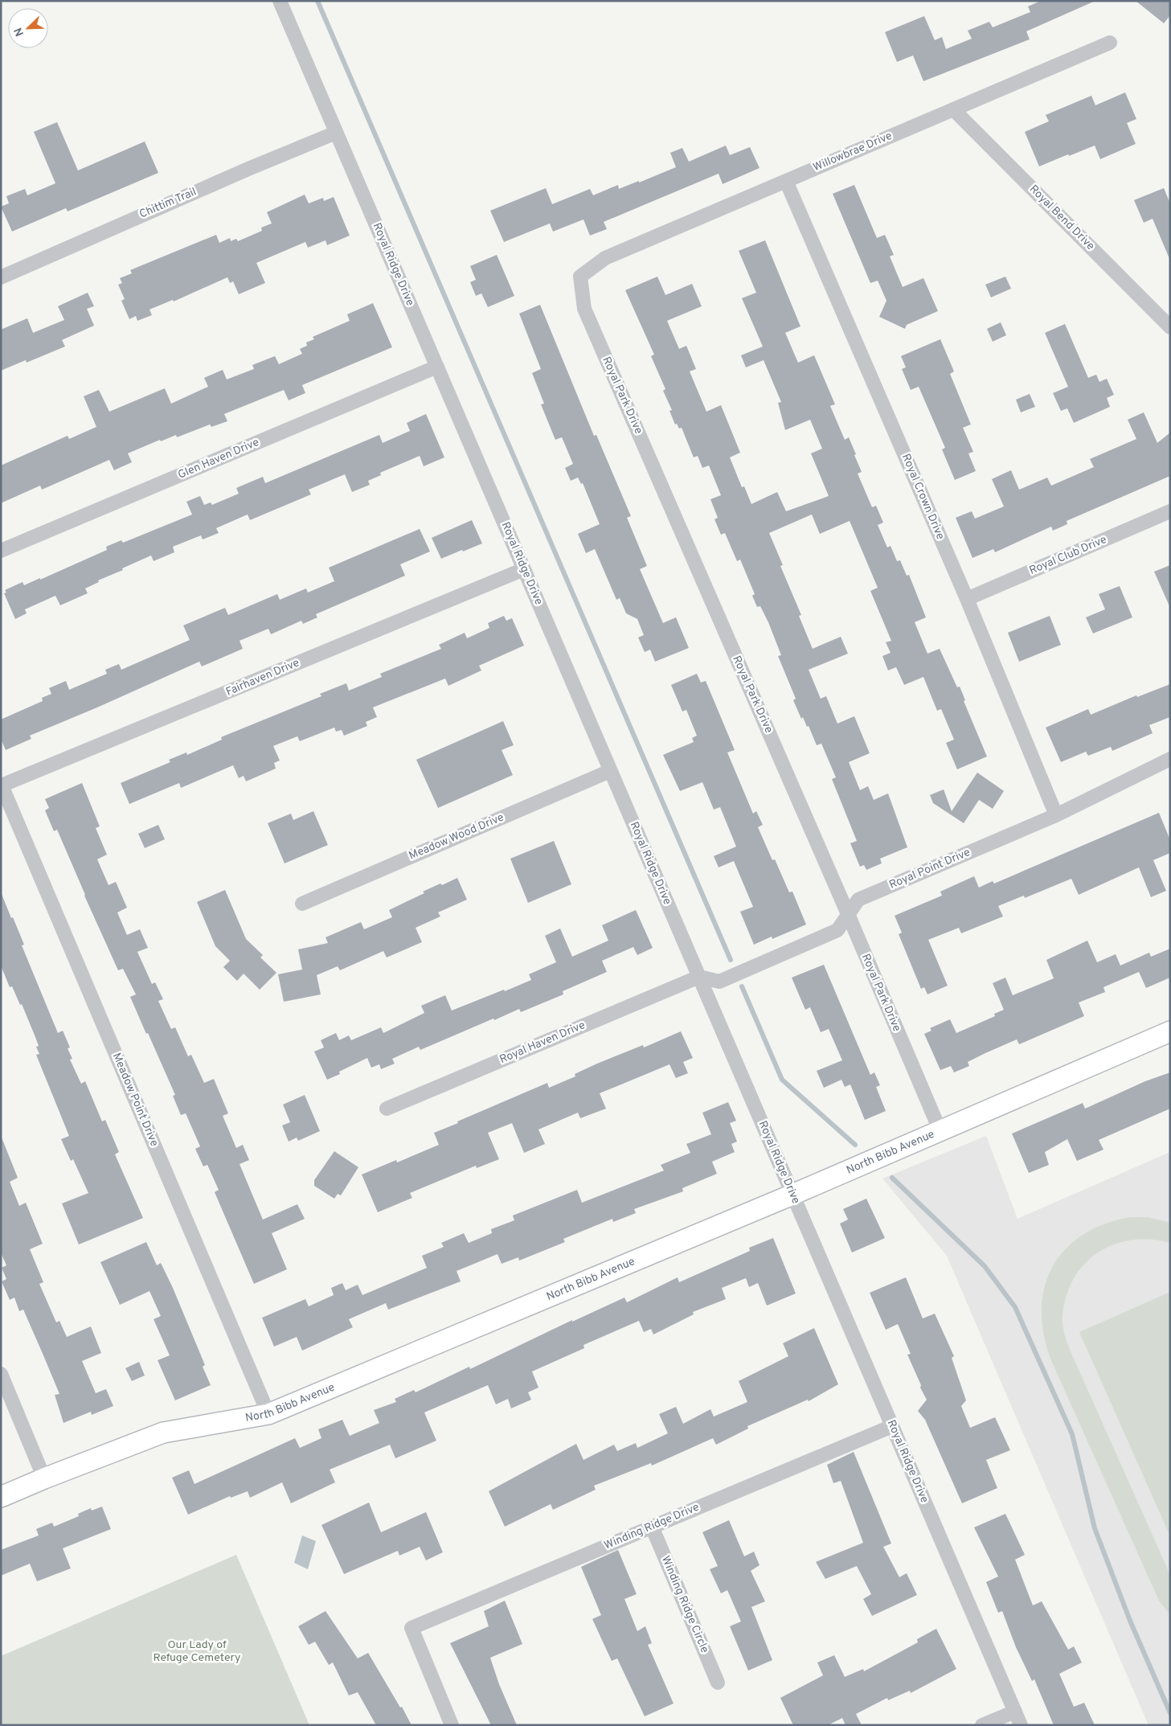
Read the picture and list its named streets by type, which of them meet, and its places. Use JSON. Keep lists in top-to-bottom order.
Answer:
{
  "streets": {
    "main road": ["North Bibb Avenue"],
    "street": [
      "Willowbrae Drive",
      "Chittim Trail",
      "Royal Bend Drive",
      "Royal Ridge Drive",
      "Royal Park Drive",
      "Glen Haven Drive",
      "Royal Crown Drive",
      "Royal Club Drive",
      "Fairhaven Drive",
      "Meadow Wood Drive",
      "Royal Point Drive",
      "Royal Haven Drive",
      "Meadow Point Drive",
      "Winding Ridge Drive",
      "Winding Ridge Circle"
    ]
  },
  "crossings": [
    ["Willowbrae Drive", "Royal Bend Drive"],
    ["Willowbrae Drive", "Royal Park Drive"],
    ["Willowbrae Drive", "Royal Crown Drive"],
    ["Chittim Trail", "Royal Ridge Drive"],
    ["Royal Ridge Drive", "Glen Haven Drive"],
    ["Royal Ridge Drive", "Fairhaven Drive"],
    ["Royal Ridge Drive", "Meadow Wood Drive"],
    ["Royal Ridge Drive", "Royal Point Drive"],
    ["Royal Ridge Drive", "Royal Haven Drive"],
    ["Royal Ridge Drive", "North Bibb Avenue"],
    ["Royal Ridge Drive", "Winding Ridge Drive"],
    ["Royal Park Drive", "Royal Point Drive"],
    ["Royal Park Drive", "North Bibb Avenue"],
    ["Royal Crown Drive", "Royal Club Drive"],
    ["Royal Crown Drive", "Royal Point Drive"],
    ["Fairhaven Drive", "Meadow Point Drive"],
    ["Royal Point Drive", "Royal Haven Drive"],
    ["Meadow Point Drive", "North Bibb Avenue"],
    ["Winding Ridge Drive", "Winding Ridge Circle"]
  ],
  "parks": ["Our Lady of Refuge Cemetery"],
  "north": "bottom left"
}
